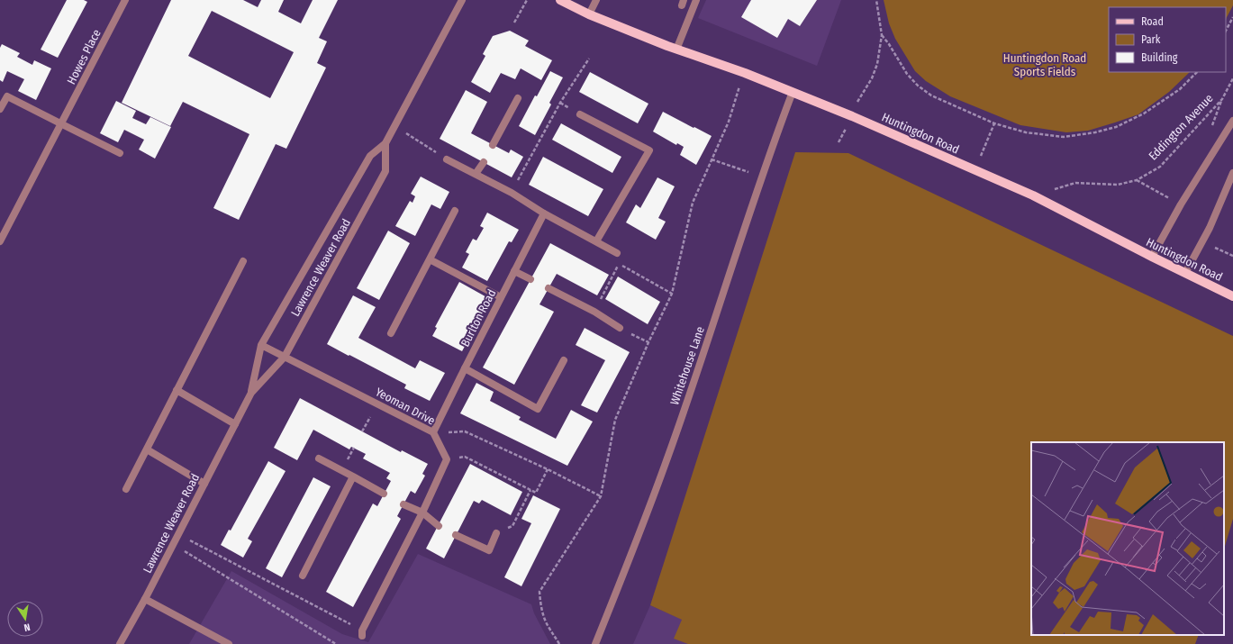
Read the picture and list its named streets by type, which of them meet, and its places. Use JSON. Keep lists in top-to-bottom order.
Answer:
{
  "streets": {
    "main road": ["Huntingdon Road"],
    "street": [
      "Howes Place",
      "Lawrence Weaver Road",
      "Burlton Road",
      "Whitehouse Lane",
      "Yeoman Drive"
    ],
    "path": ["Eddington Avenue"]
  },
  "crossings": [
    ["Eddington Avenue", "Huntingdon Road"],
    ["Huntingdon Road", "Whitehouse Lane"],
    ["Lawrence Weaver Road", "Yeoman Drive"],
    ["Burlton Road", "Yeoman Drive"]
  ],
  "parks": ["Huntingdon Road Sports Fields"],
  "legend": ["Road", "Park", "Building"],
  "north": "bottom"
}
